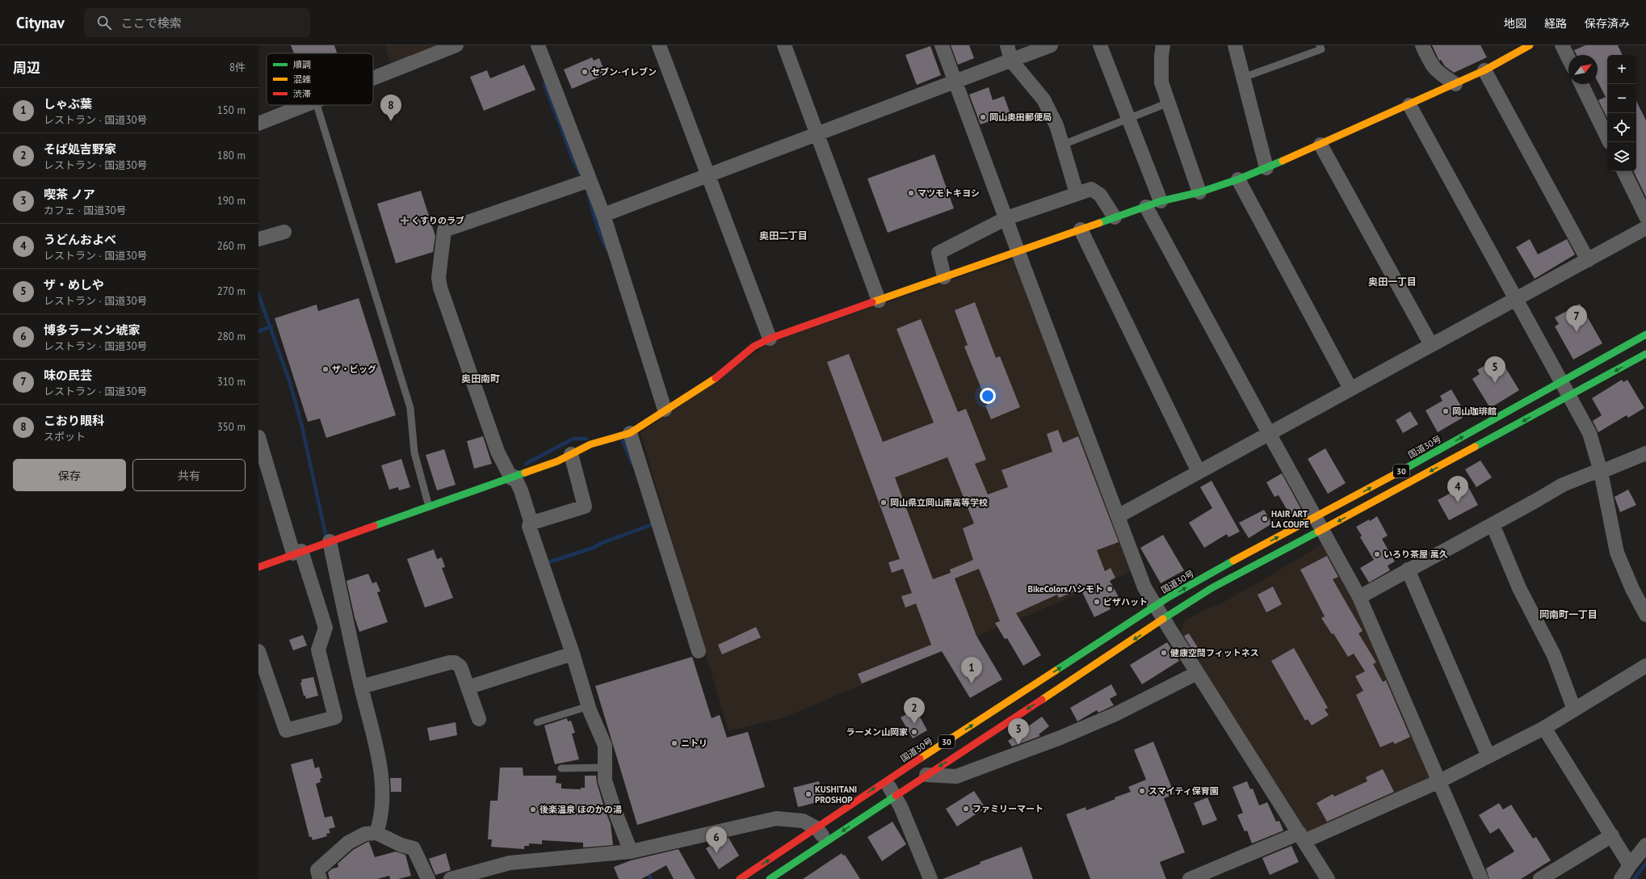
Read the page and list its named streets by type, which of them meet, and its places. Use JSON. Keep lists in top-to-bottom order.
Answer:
{
  "streets": {
    "main road": ["国道30号", "30"]
  },
  "districts": [
    "奥田二丁目",
    "奥田一丁目",
    "奥田南町",
    "岡南町一丁目"
  ],
  "places": {
    "other": [
      "セブン-イレブン",
      "岡山奥田郵便局",
      "マツモトキヨシ",
      "ザ・ビッグ",
      "岡山珈琲館",
      "岡山県立岡山南高等学校",
      "HAIR ART LA COUPE",
      "いろり茶屋 萬久",
      "BikeColorsハシモト",
      "ピザハット",
      "健康空間フィットネス",
      "ラーメン山岡家",
      "ニトリ",
      "スマイティ保育園",
      "KUSHITANI PROSHOP",
      "ファミリーマート",
      "後楽温泉 ほのかの湯"
    ],
    "health": ["くすりのラブ"]
  },
  "legend": ["順調", "混雑", "渋滞"],
  "north": "top right",
  "page": {
    "header": "Citynav",
    "search": "ここで検索",
    "nav": ["地図", "経路", "保存済み"],
    "heading": ["周辺", "8件"],
    "map_buttons": ["+", "−"],
    "list": [
      {
        "mark": "1",
        "name": "しゃぶ葉",
        "note": "レストラン · 国道30号",
        "value": "150 m"
      },
      {
        "mark": "2",
        "name": "そば処吉野家",
        "note": "レストラン · 国道30号",
        "value": "180 m"
      },
      {
        "mark": "3",
        "name": "喫茶 ノア",
        "note": "カフェ · 国道30号",
        "value": "190 m"
      },
      {
        "mark": "4",
        "name": "うどんおよべ",
        "note": "レストラン · 国道30号",
        "value": "260 m"
      },
      {
        "mark": "5",
        "name": "ザ・めしや",
        "note": "レストラン · 国道30号",
        "value": "270 m"
      },
      {
        "mark": "6",
        "name": "博多ラーメン琥家",
        "note": "レストラン · 国道30号",
        "value": "280 m"
      },
      {
        "mark": "7",
        "name": "味の民芸",
        "note": "レストラン · 国道30号",
        "value": "310 m"
      },
      {
        "mark": "8",
        "name": "こおり眼科",
        "note": "スポット",
        "value": "350 m"
      }
    ],
    "pins": [
      "8",
      "7",
      "5",
      "4",
      "1",
      "2",
      "3",
      "6"
    ],
    "buttons": ["保存", "共有"]
  }
}
